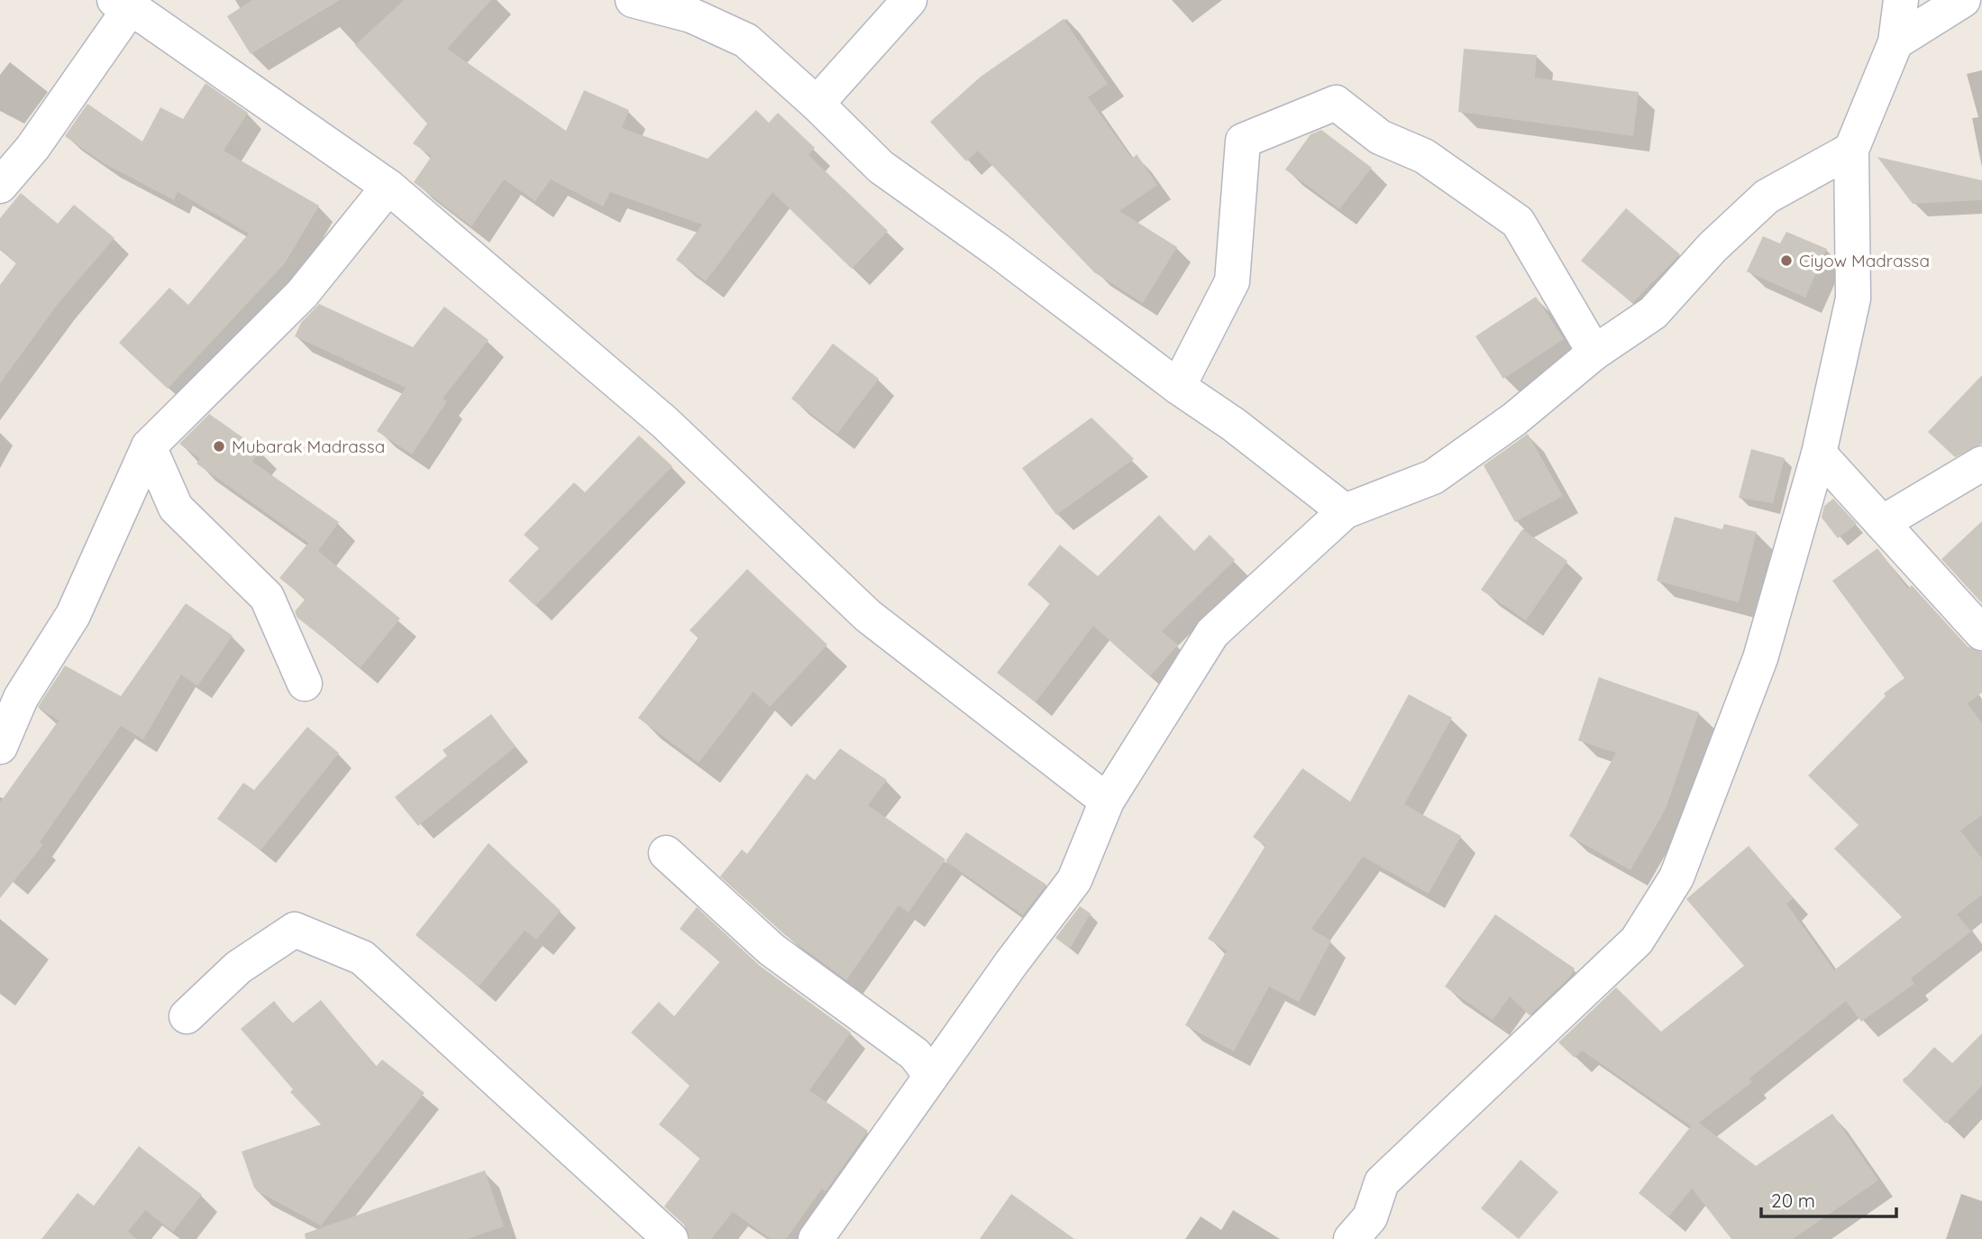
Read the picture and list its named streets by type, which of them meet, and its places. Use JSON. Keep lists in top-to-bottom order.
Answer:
{
  "places": ["Ciyow Madrassa", "Mubarak Madrassa"],
  "scale_bar": "20 m"
}
